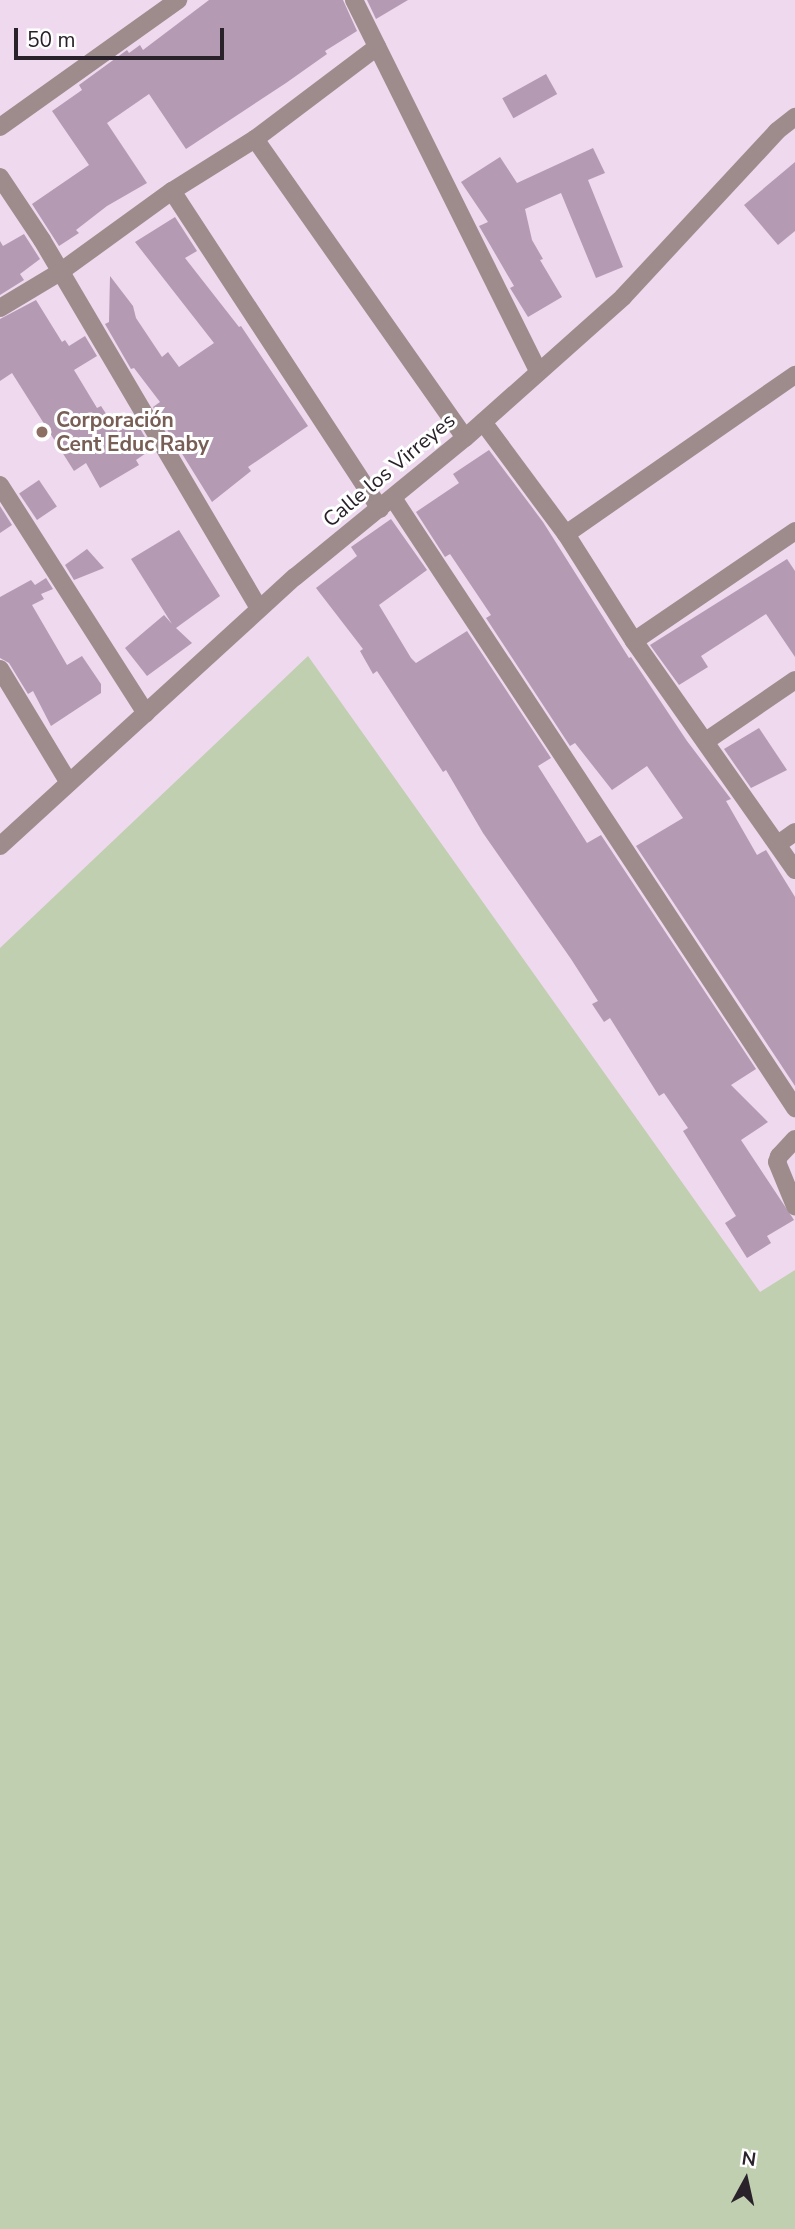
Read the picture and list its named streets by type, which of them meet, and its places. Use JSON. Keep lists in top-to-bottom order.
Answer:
{
  "streets": {
    "street": ["Calle los Virreyes"]
  },
  "places": ["Corporación Cent Educ Raby"],
  "scale_bar": "50 m",
  "north": "top"
}
